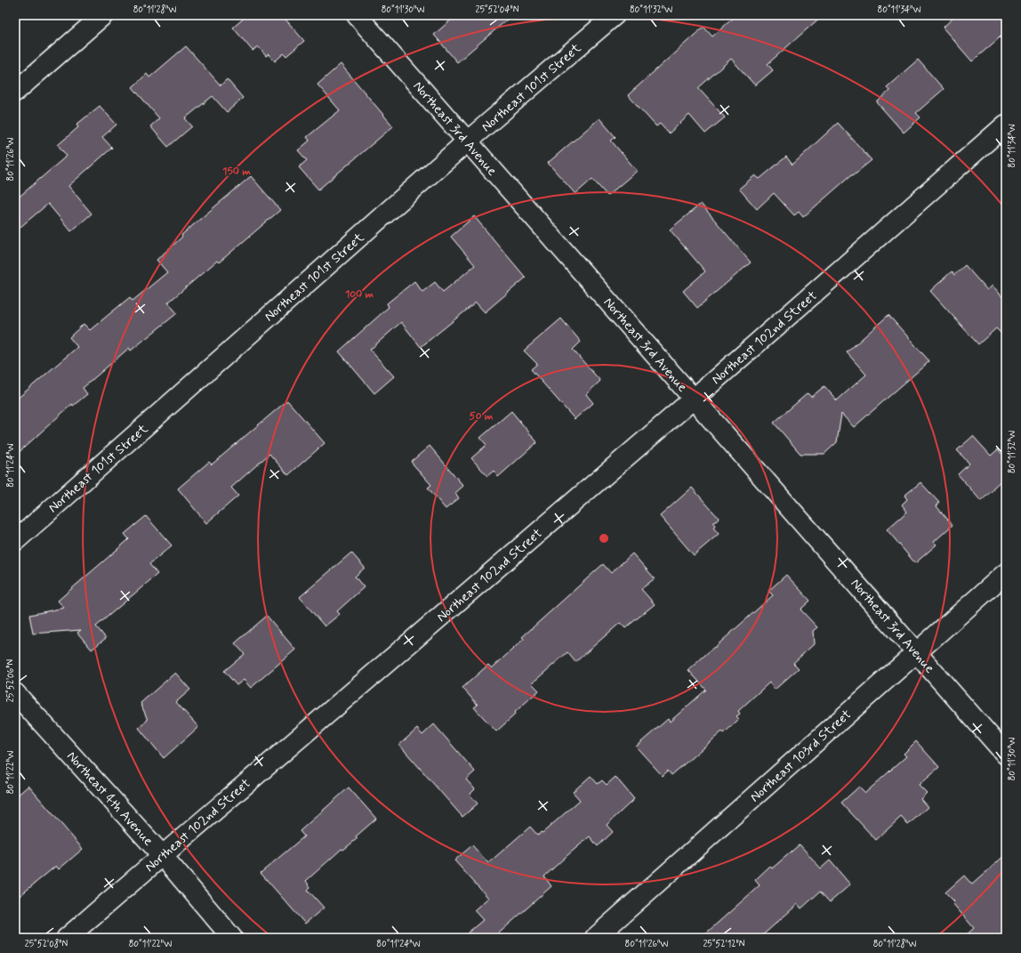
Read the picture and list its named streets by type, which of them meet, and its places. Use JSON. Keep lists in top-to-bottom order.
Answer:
{
  "streets": {
    "street": [
      "Northeast 101st Street",
      "Northeast 3rd Avenue",
      "Northeast 102nd Street",
      "Northeast 103rd Street",
      "Northeast 4th Avenue"
    ]
  },
  "crossings": [
    ["Northeast 101st Street", "Northeast 3rd Avenue"],
    ["Northeast 3rd Avenue", "Northeast 102nd Street"],
    ["Northeast 3rd Avenue", "Northeast 103rd Street"],
    ["Northeast 102nd Street", "Northeast 4th Avenue"]
  ],
  "coordinates": [
    "80°11'28\"W",
    "80°11'30\"W",
    "25°52'04\"N",
    "80°11'32\"W",
    "80°11'34\"W",
    "80°11'26\"W",
    "80°11'24\"W",
    "25°52'06\"N",
    "80°11'22\"W",
    "25°52'08\"N",
    "25°52'12\"N"
  ],
  "rings": ["150 m", "100 m", "50 m"]
}
